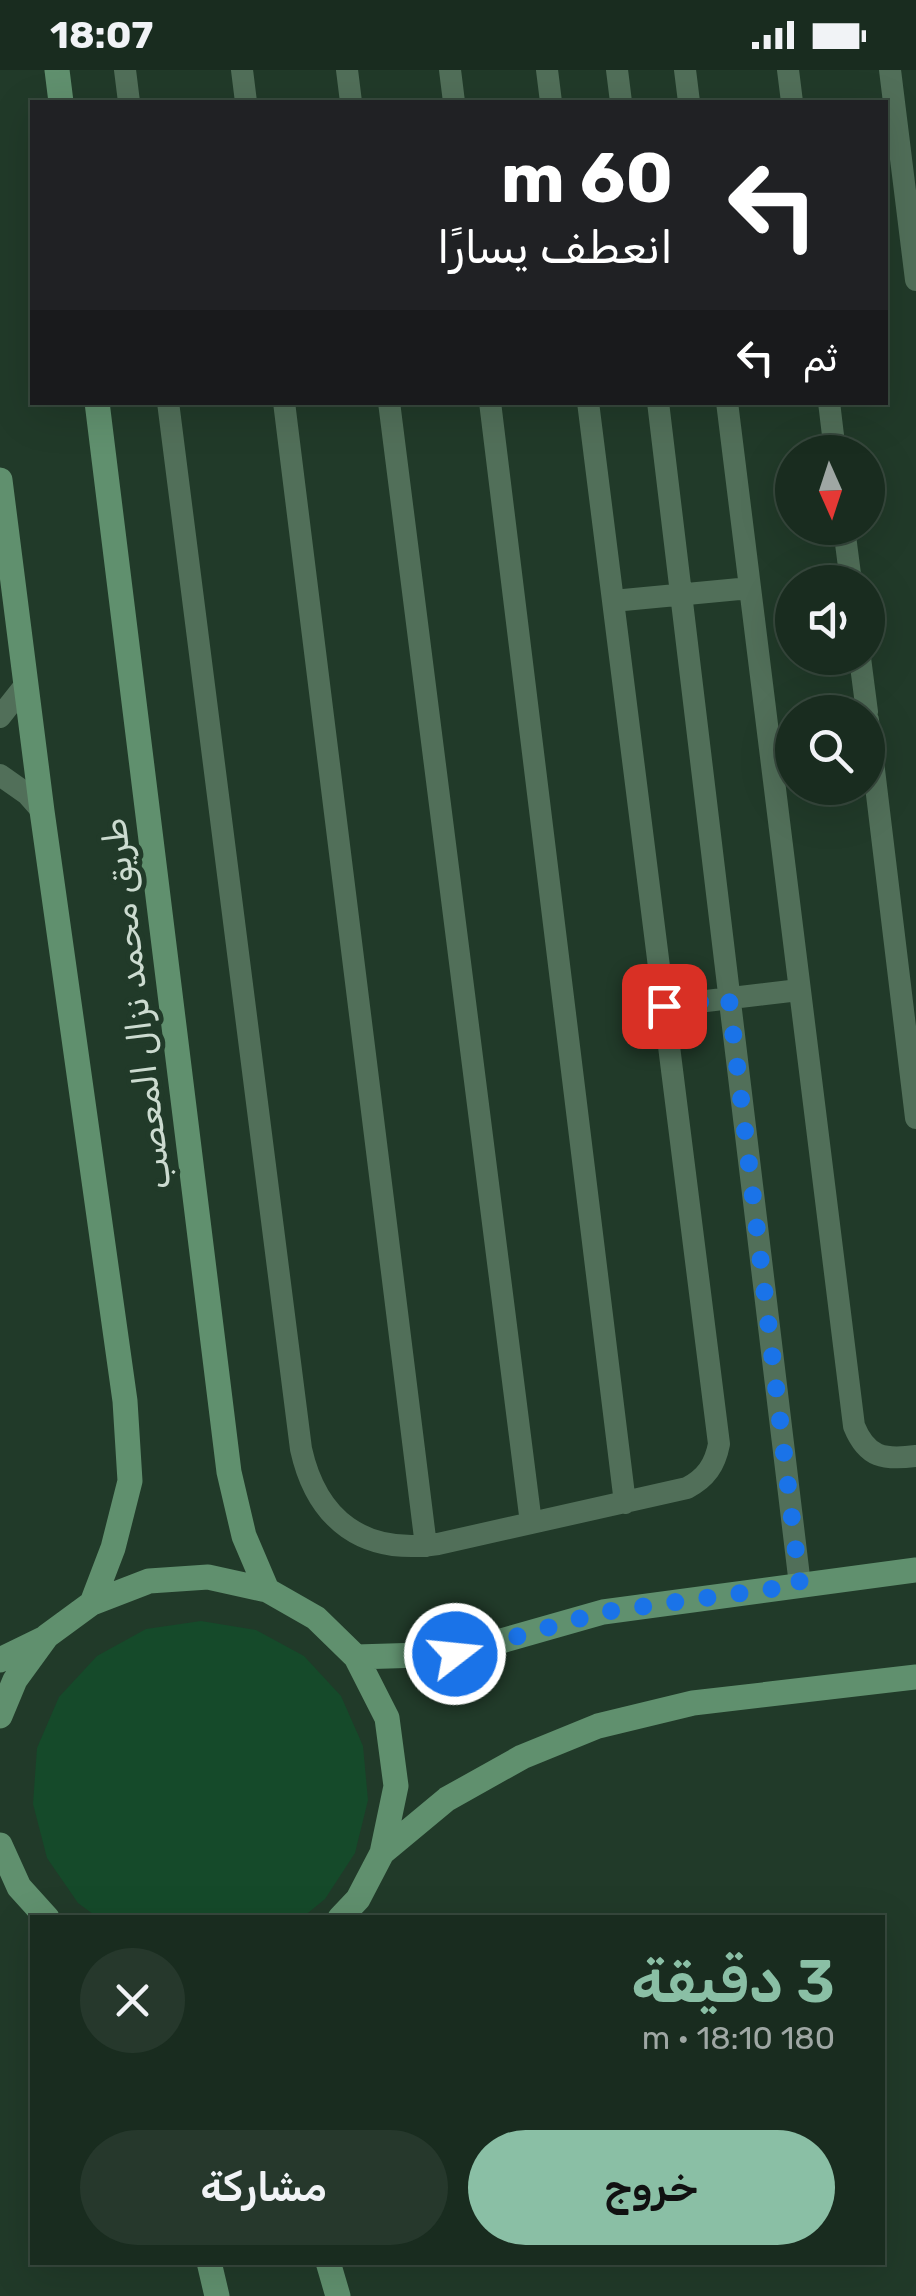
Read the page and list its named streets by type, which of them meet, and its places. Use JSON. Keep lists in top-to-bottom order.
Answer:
{
  "streets": {
    "street": ["طريق محمد نزال المعصب"]
  },
  "north": "bottom",
  "page": {
    "status": "18:07",
    "turn": ["60 m", "انعطف يسارًا"],
    "then": "ثم",
    "heading": ["3 دقيقة", "180 m · 18:10"],
    "buttons": ["خروج", "مشاركة"]
  }
}
